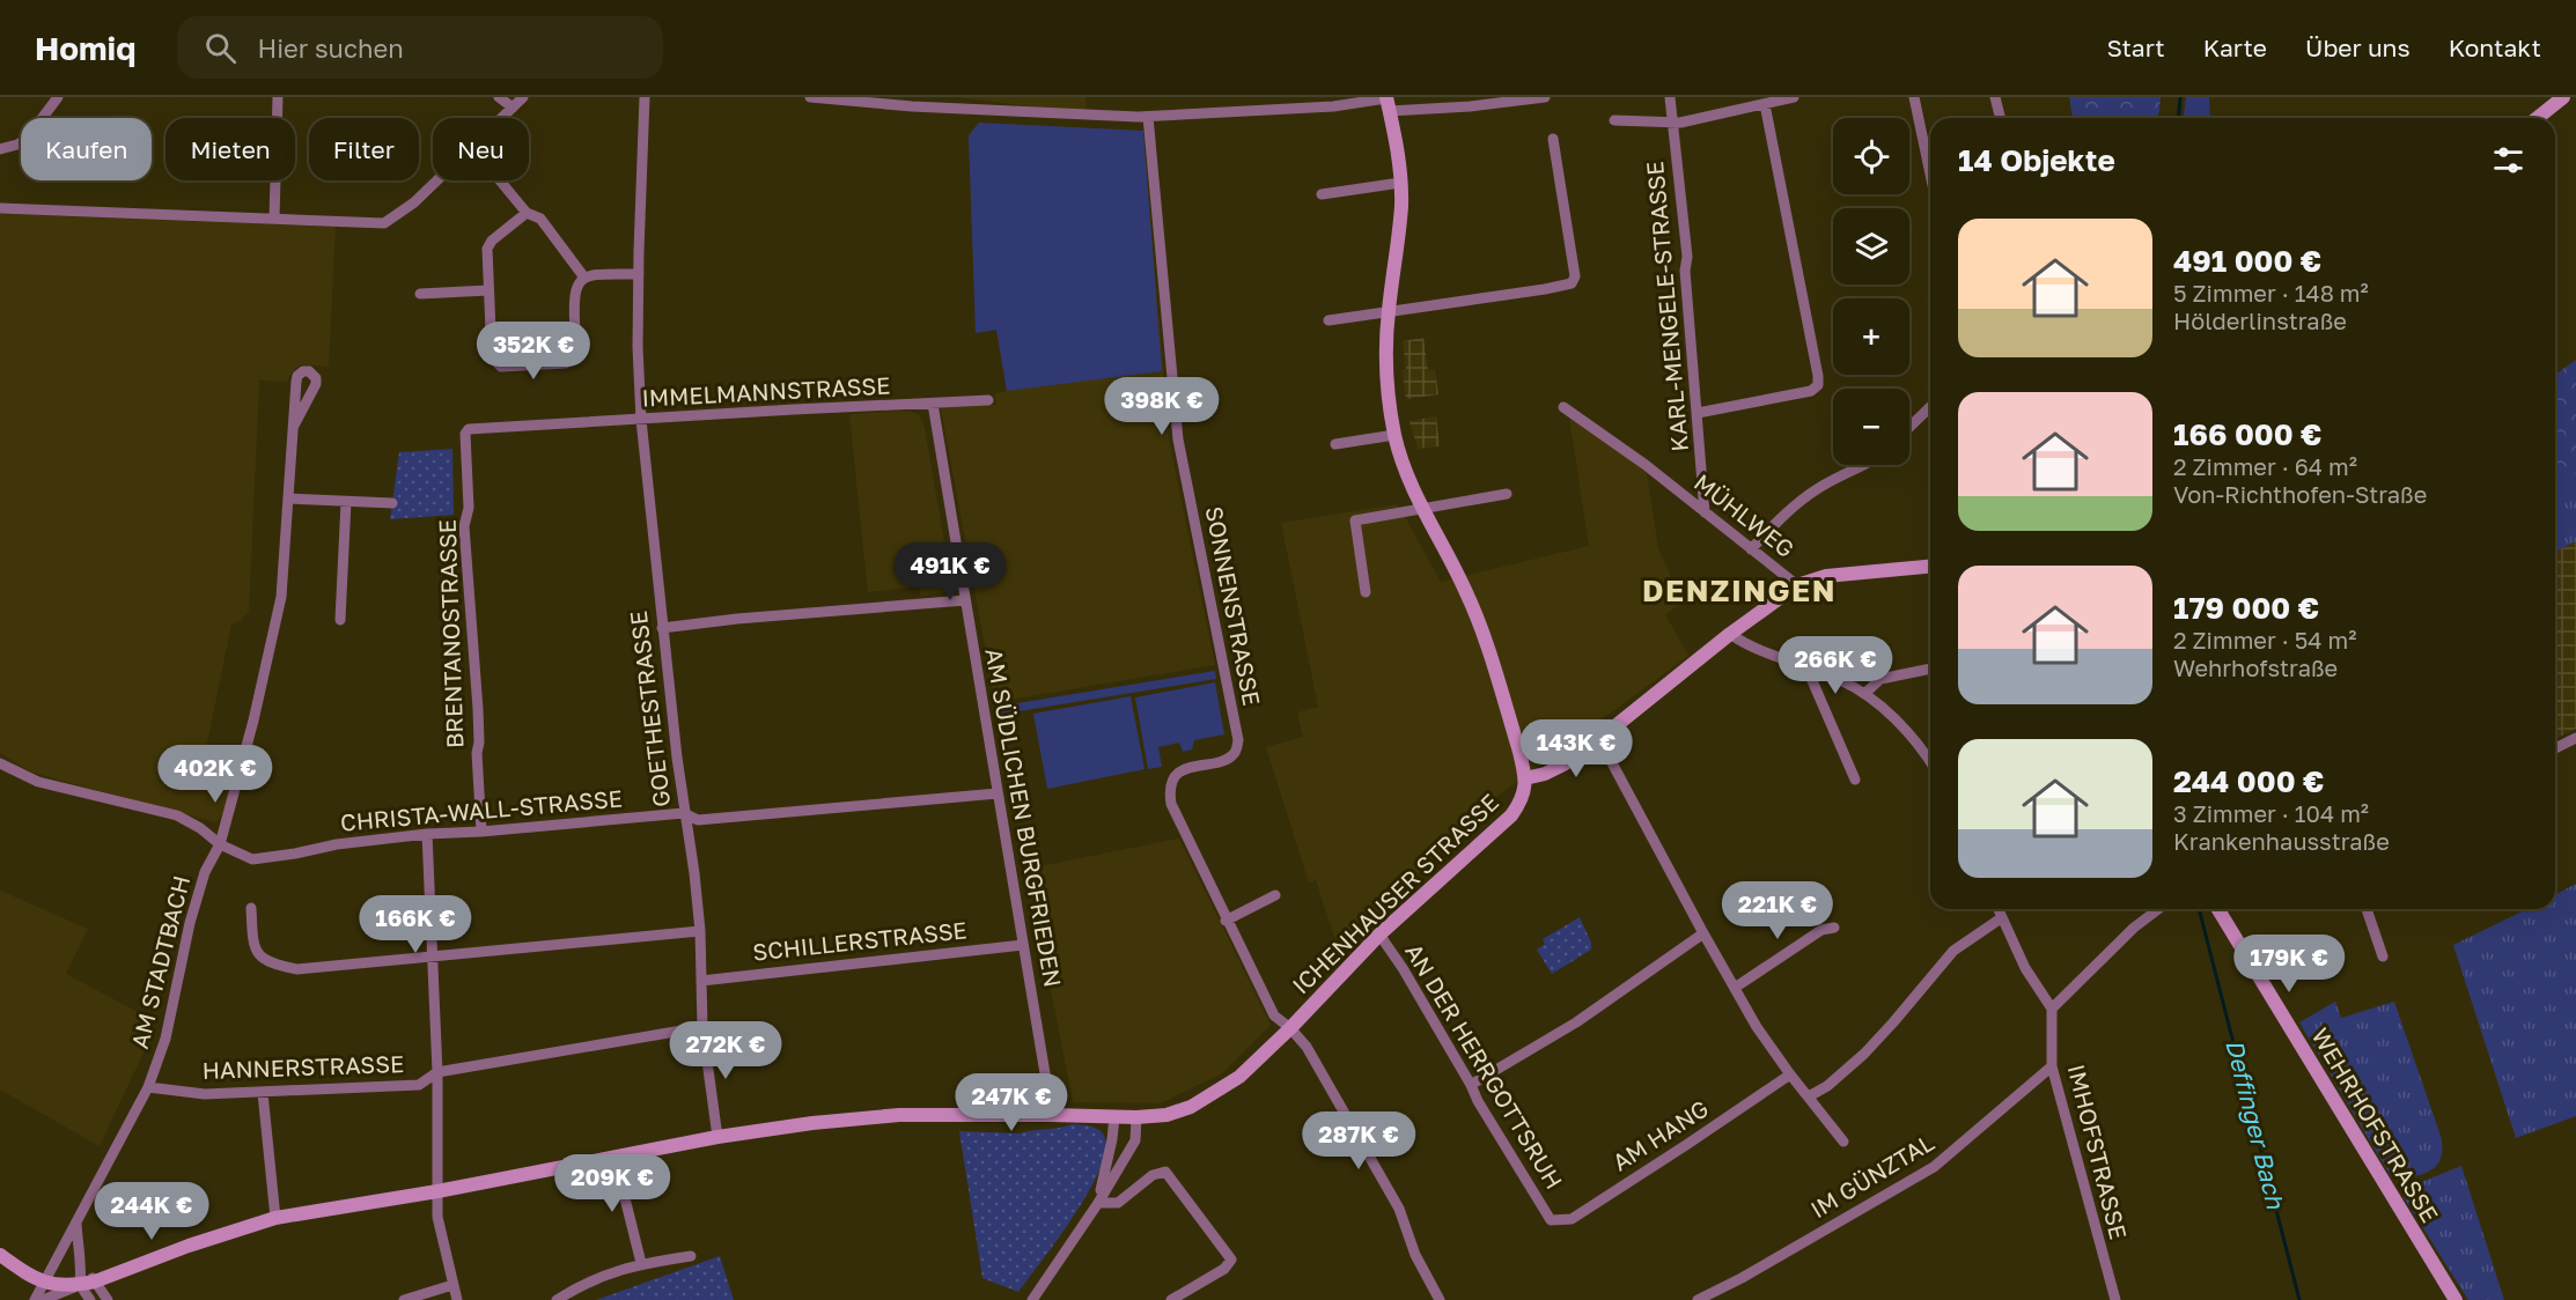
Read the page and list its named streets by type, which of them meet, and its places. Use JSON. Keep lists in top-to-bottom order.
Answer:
{
  "streets": {
    "street": [
      "KARL-MENGELE-STRASSE",
      "IMMELMANNSTRASSE",
      "MÜHLWEG",
      "SONNENSTRASSE",
      "BRENTANOSTRASSE",
      "GOETHESTRASSE",
      "CHRISTA-WALL-STRASSE",
      "AM SÜDLICHEN BURGFRIEDEN",
      "ICHENHAUSER STRASSE",
      "SCHILLERSTRASSE",
      "AM STADTBACH",
      "AN DER HERRGOTTSRUH",
      "HANNERSTRASSE",
      "WEHRHOFSTRASSE",
      "AM HANG",
      "IMHOFSTRASSE",
      "IM GÜNZTAL"
    ]
  },
  "crossings": [
    ["KARL-MENGELE-STRASSE", "MÜHLWEG"],
    ["IMMELMANNSTRASSE", "BRENTANOSTRASSE"],
    ["IMMELMANNSTRASSE", "GOETHESTRASSE"],
    ["IMMELMANNSTRASSE", "AM SÜDLICHEN BURGFRIEDEN"],
    ["SONNENSTRASSE", "ICHENHAUSER STRASSE"],
    ["BRENTANOSTRASSE", "CHRISTA-WALL-STRASSE"],
    ["GOETHESTRASSE", "CHRISTA-WALL-STRASSE"],
    ["GOETHESTRASSE", "ICHENHAUSER STRASSE"],
    ["GOETHESTRASSE", "SCHILLERSTRASSE"],
    ["GOETHESTRASSE", "HANNERSTRASSE"],
    ["CHRISTA-WALL-STRASSE", "AM SÜDLICHEN BURGFRIEDEN"],
    ["CHRISTA-WALL-STRASSE", "AM STADTBACH"],
    ["AM SÜDLICHEN BURGFRIEDEN", "ICHENHAUSER STRASSE"],
    ["AM SÜDLICHEN BURGFRIEDEN", "SCHILLERSTRASSE"],
    ["ICHENHAUSER STRASSE", "AM STADTBACH"],
    ["ICHENHAUSER STRASSE", "AN DER HERRGOTTSRUH"],
    ["AM STADTBACH", "HANNERSTRASSE"],
    ["AN DER HERRGOTTSRUH", "AM HANG"],
    ["IMHOFSTRASSE", "IM GÜNZTAL"]
  ],
  "districts": ["DENZINGEN"],
  "water": ["Deffinger Bach"],
  "page": {
    "header": "Homiq",
    "search": "Hier suchen",
    "nav": [
      "Start",
      "Karte",
      "Über uns",
      "Kontakt"
    ],
    "map_buttons": ["+", "−"],
    "chip": [
      "Kaufen",
      "Mieten",
      "Filter",
      "Neu"
    ],
    "heading": "14 Objekte",
    "list": [
      {
        "name": "491 000 €",
        "note": "5 Zimmer · 148 m² · Hölderlinstraße"
      },
      {
        "name": "166 000 €",
        "note": "2 Zimmer · 64 m² · Von-Richthofen-Straße"
      },
      {
        "name": "179 000 €",
        "note": "2 Zimmer · 54 m² · Wehrhofstraße"
      },
      {
        "name": "244 000 €",
        "note": "3 Zimmer · 104 m² · Krankenhausstraße"
      }
    ],
    "price": [
      "352K €",
      "398K €",
      "491K €",
      "266K €",
      "143K €",
      "402K €",
      "221K €",
      "166K €",
      "179K €",
      "272K €",
      "247K €",
      "287K €",
      "209K €",
      "244K €"
    ]
  }
}
